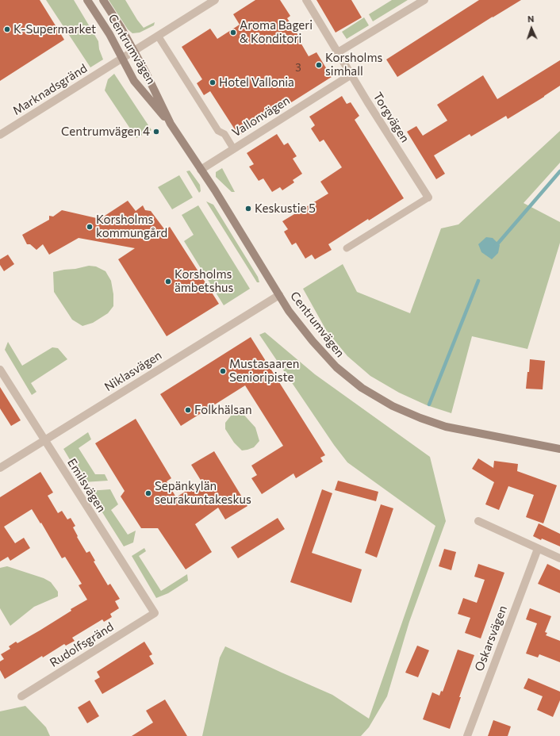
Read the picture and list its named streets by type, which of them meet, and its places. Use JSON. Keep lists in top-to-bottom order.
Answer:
{
  "streets": {
    "main road": ["Centrumvägen"],
    "street": [
      "Marknadsgränd",
      "Vallonvägen",
      "Torgvägen",
      "Niklasvägen",
      "Emilsvägen",
      "Oskarsvägen",
      "Rudolfsgränd"
    ]
  },
  "crossings": [
    ["Centrumvägen", "Marknadsgränd"],
    ["Centrumvägen", "Vallonvägen"],
    ["Centrumvägen", "Niklasvägen"],
    ["Vallonvägen", "Torgvägen"],
    ["Niklasvägen", "Emilsvägen"],
    ["Emilsvägen", "Rudolfsgränd"]
  ],
  "places": [
    "K-Supermarket",
    "Aroma Bageri & Konditori",
    "Korsholms simhall",
    "Hotel Vallonia",
    "Centrumvägen 4",
    "Keskustie 5",
    "Korsholms kommungård",
    "Korsholms ämbetshus",
    "Mustasaaren Senioripiste",
    "Folkhälsan",
    "Sepänkylän seurakuntakeskus"
  ],
  "house_numbers": ["3"],
  "north": "top"
}
